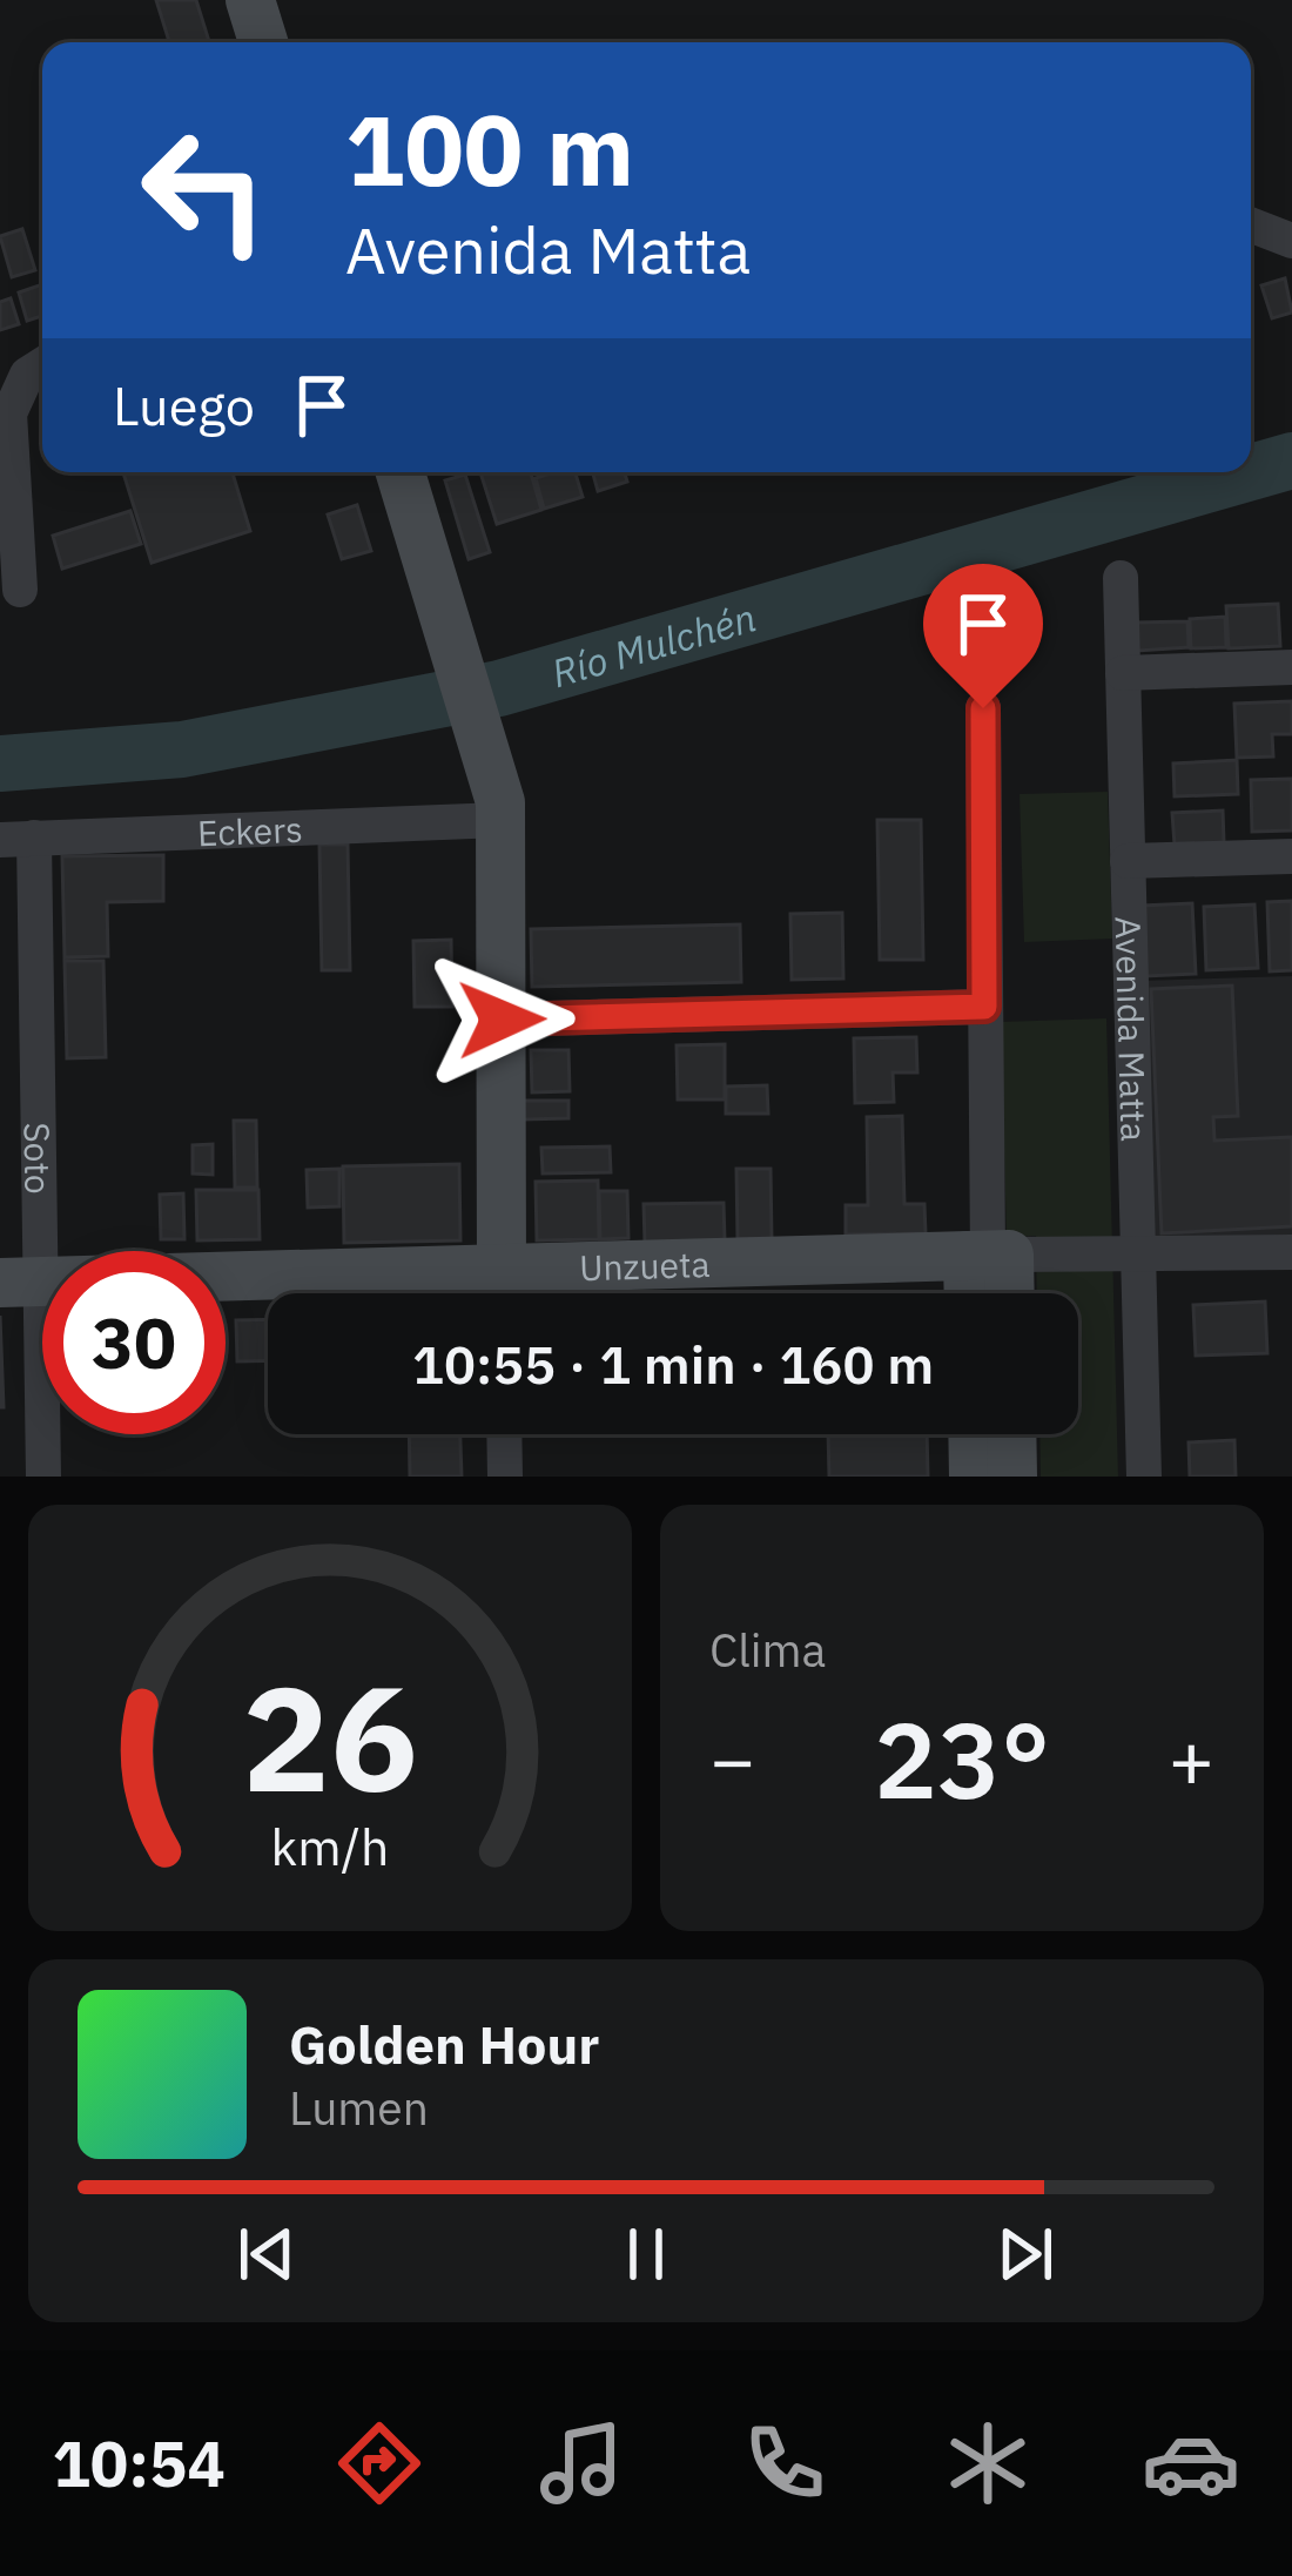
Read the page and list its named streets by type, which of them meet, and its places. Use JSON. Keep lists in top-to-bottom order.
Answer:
{
  "streets": {
    "main road": ["Unzueta"],
    "street": ["Eckers", "Avenida Matta", "Soto"]
  },
  "crossings": [
    ["Eckers", "Soto"],
    ["Avenida Matta", "Unzueta"],
    ["Soto", "Unzueta"]
  ],
  "water": ["Río Mulchén"],
  "page": {
    "turn": ["100 m", "Avenida Matta"],
    "then": "Luego",
    "limit": "30",
    "trip": "10:55 · 1 min · 160 m",
    "tile": "Clima",
    "heat": ["−", "23°", "+"],
    "song": ["Golden Hour", "Lumen"],
    "tabs": "10:54",
    "gauge": ["26", "km/h"]
  }
}
